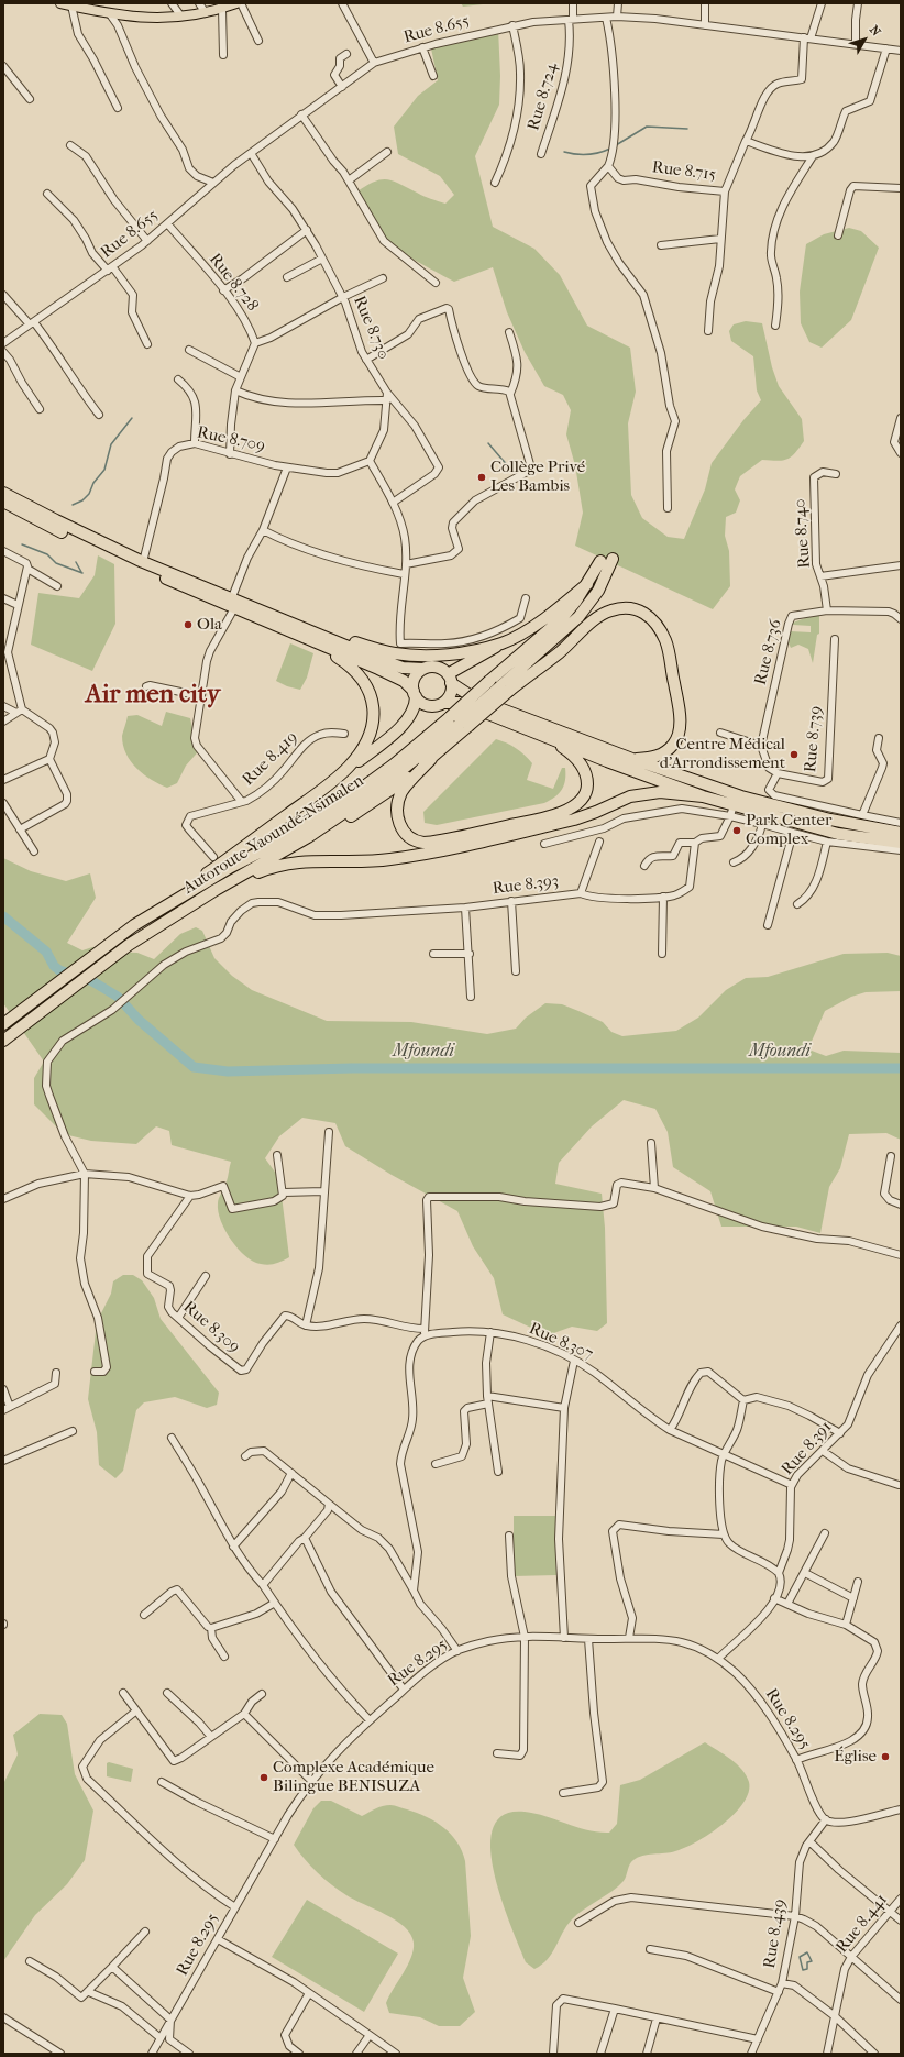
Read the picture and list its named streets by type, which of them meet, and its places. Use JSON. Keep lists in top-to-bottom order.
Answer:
{
  "streets": {
    "highway": ["Autoroute Yaoundé-Nsimalen"],
    "street": [
      "Rue 8.655",
      "Rue 8.724",
      "Rue 8.715",
      "Rue 8.728",
      "Rue 8.730",
      "Rue 8.709",
      "Rue 8.740",
      "Rue 8.736",
      "Rue 8.739",
      "Rue 8.419",
      "Rue 8.393",
      "Rue 8.309",
      "Rue 8.307",
      "Rue 8.391",
      "Rue 8.295",
      "Rue 8.441",
      "Rue 8.439"
    ]
  },
  "crossings": [
    ["Rue 8.655", "Rue 8.724"],
    ["Rue 8.655", "Rue 8.715"],
    ["Rue 8.655", "Rue 8.728"],
    ["Rue 8.655", "Rue 8.730"],
    ["Rue 8.740", "Rue 8.736"],
    ["Rue 8.307", "Rue 8.391"],
    ["Rue 8.391", "Rue 8.295"],
    ["Rue 8.295", "Rue 8.439"]
  ],
  "districts": ["Air men city"],
  "water": ["Mfoundi"],
  "places": [
    "Collège Privé Les Bambis",
    "Ola",
    "Centre Médical d'Arrondissement",
    "Park Center Complex",
    "Église",
    "Complexe Académique Bilingue BENISUZA"
  ],
  "north": "top right"
}
